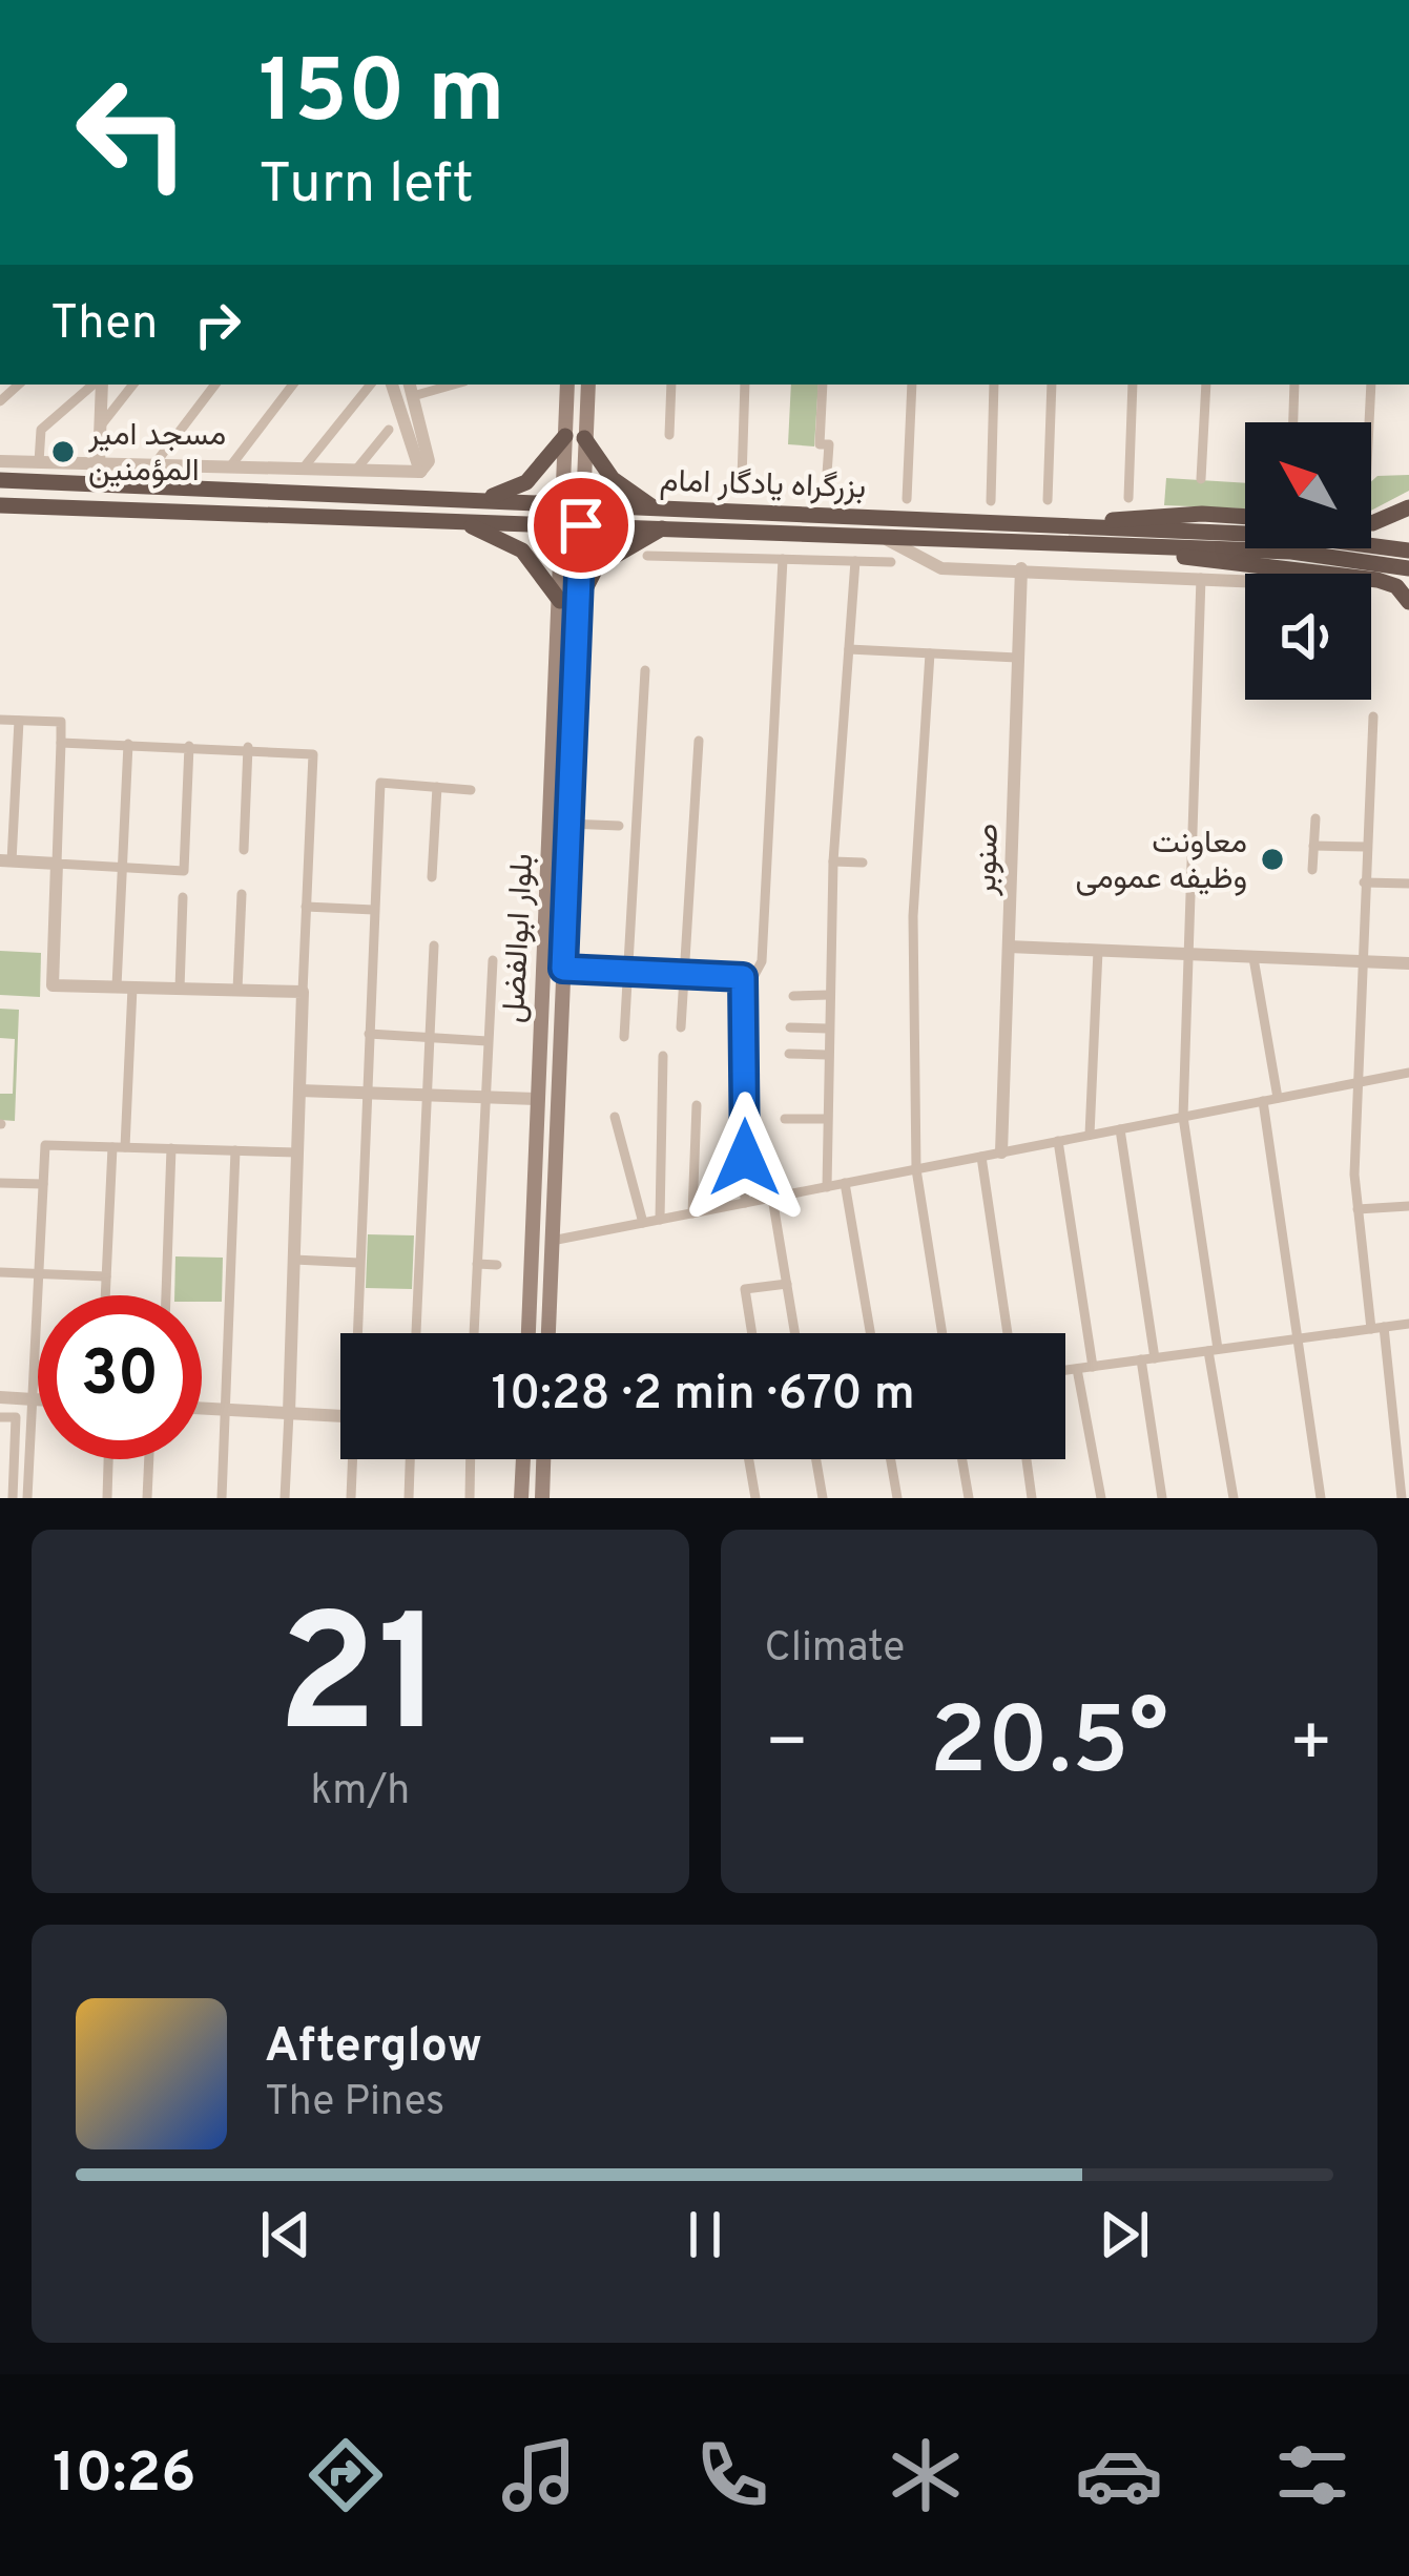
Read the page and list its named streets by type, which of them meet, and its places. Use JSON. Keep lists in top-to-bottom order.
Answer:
{
  "streets": {
    "highway": ["بزرگراه یادگار امام"],
    "main road": ["بلوار ابوالفضل"],
    "street": ["صنوبر"]
  },
  "crossings": [
    ["بزرگراه یادگار امام", "بلوار ابوالفضل"]
  ],
  "places": ["مسجد امیر المؤمنین", "معاونت وظیفه عمومی"],
  "north": "top left",
  "page": {
    "turn": ["150 m", "Turn left"],
    "then": "Then",
    "limit": "30",
    "trip": "10:28 · 2 min · 670 m",
    "tile": [
      ["21", "km/h"],
      "Climate"
    ],
    "heat": ["−", "20.5°", "+"],
    "song": ["Afterglow", "The Pines"],
    "tabs": "10:26"
  }
}
